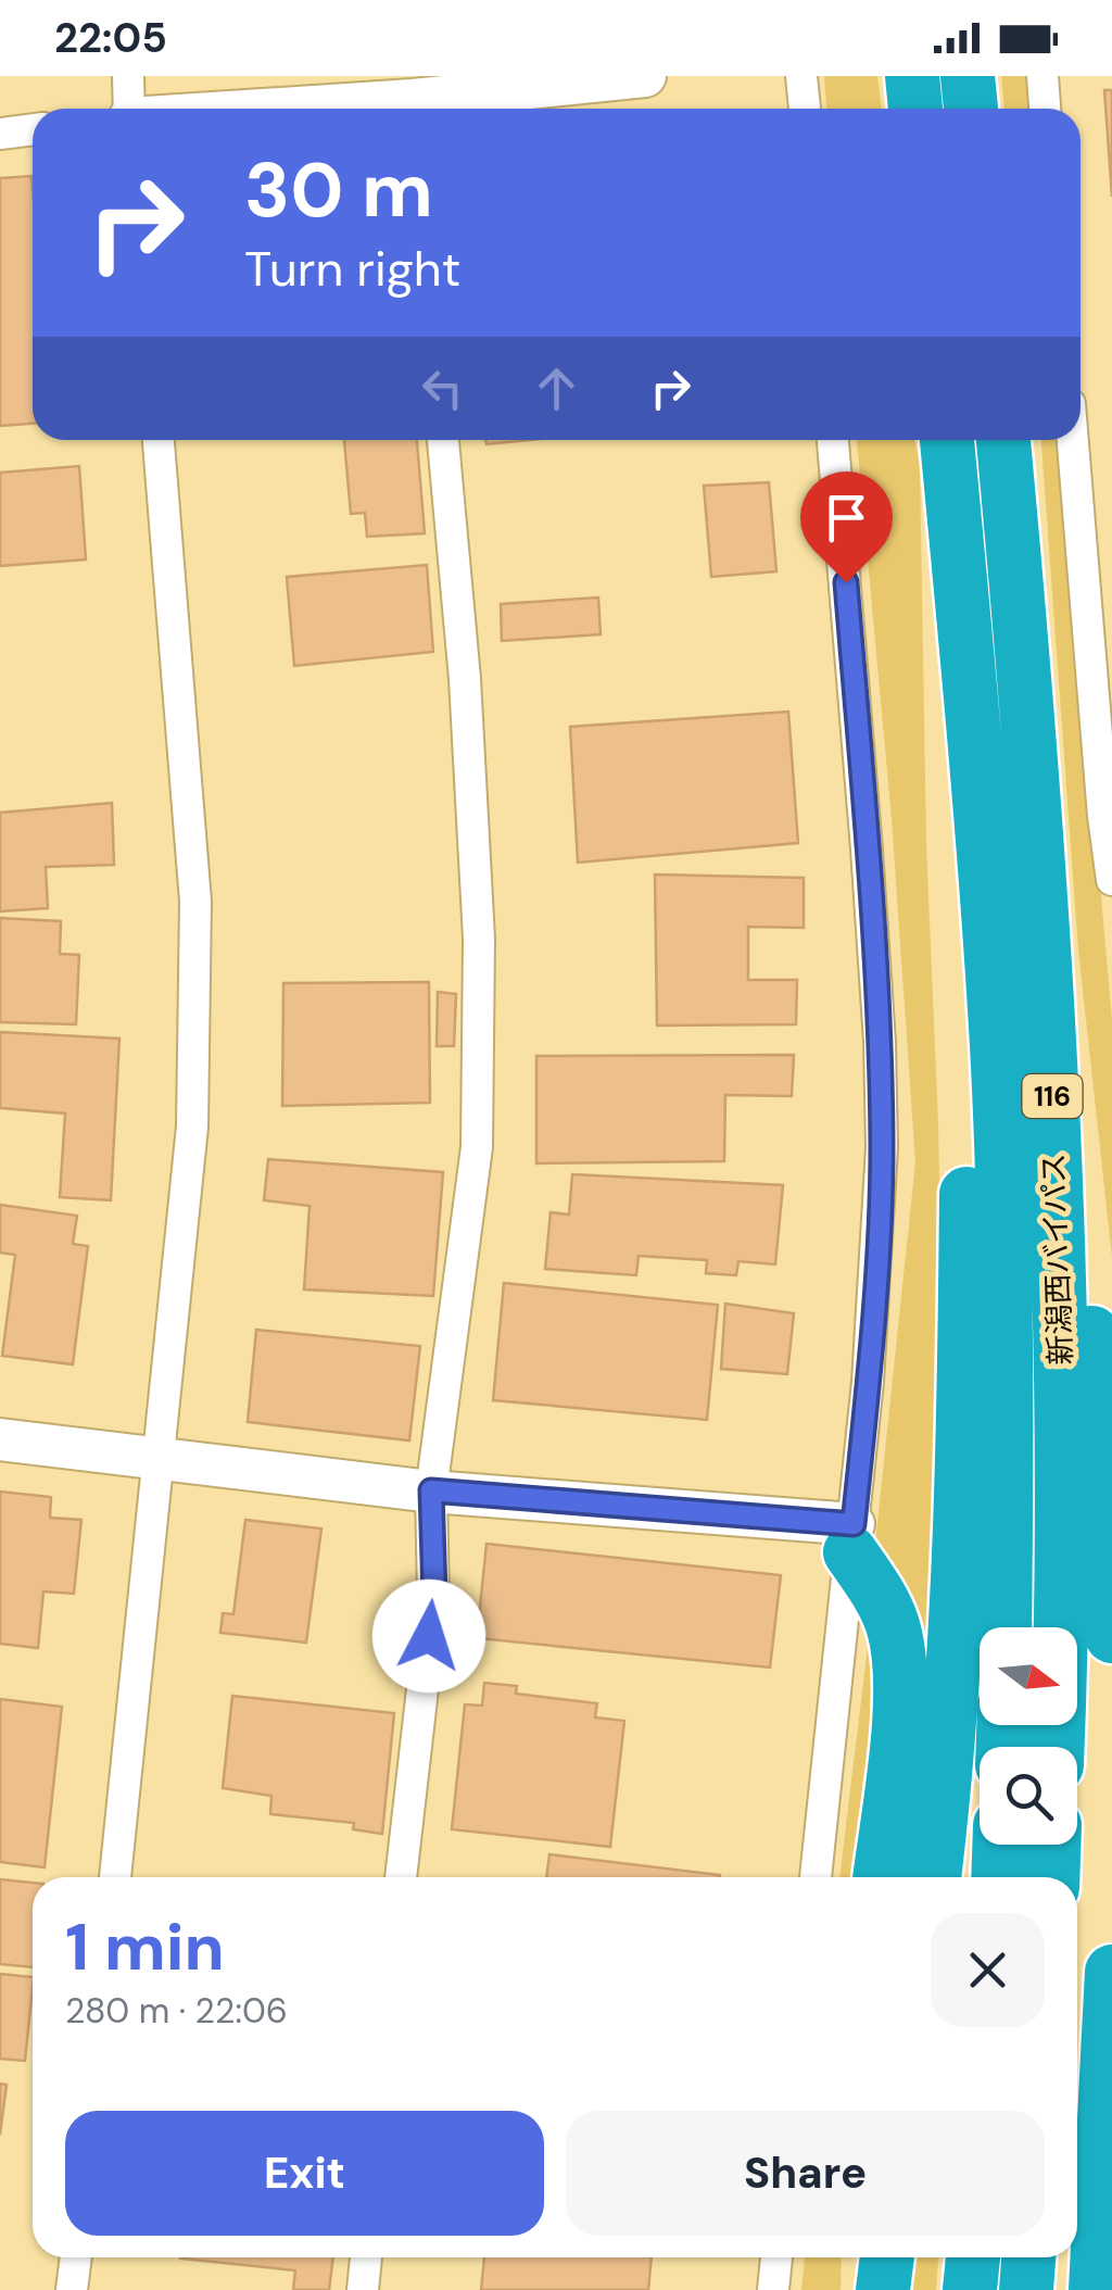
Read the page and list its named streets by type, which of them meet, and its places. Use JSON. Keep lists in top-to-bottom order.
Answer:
{
  "streets": {
    "highway": ["116", "新潟西バイパス"]
  },
  "north": "right",
  "page": {
    "status": "22:05",
    "turn": ["30 m", "Turn right"],
    "heading": ["1 min", "280 m · 22:06"],
    "buttons": ["Exit", "Share"]
  }
}
